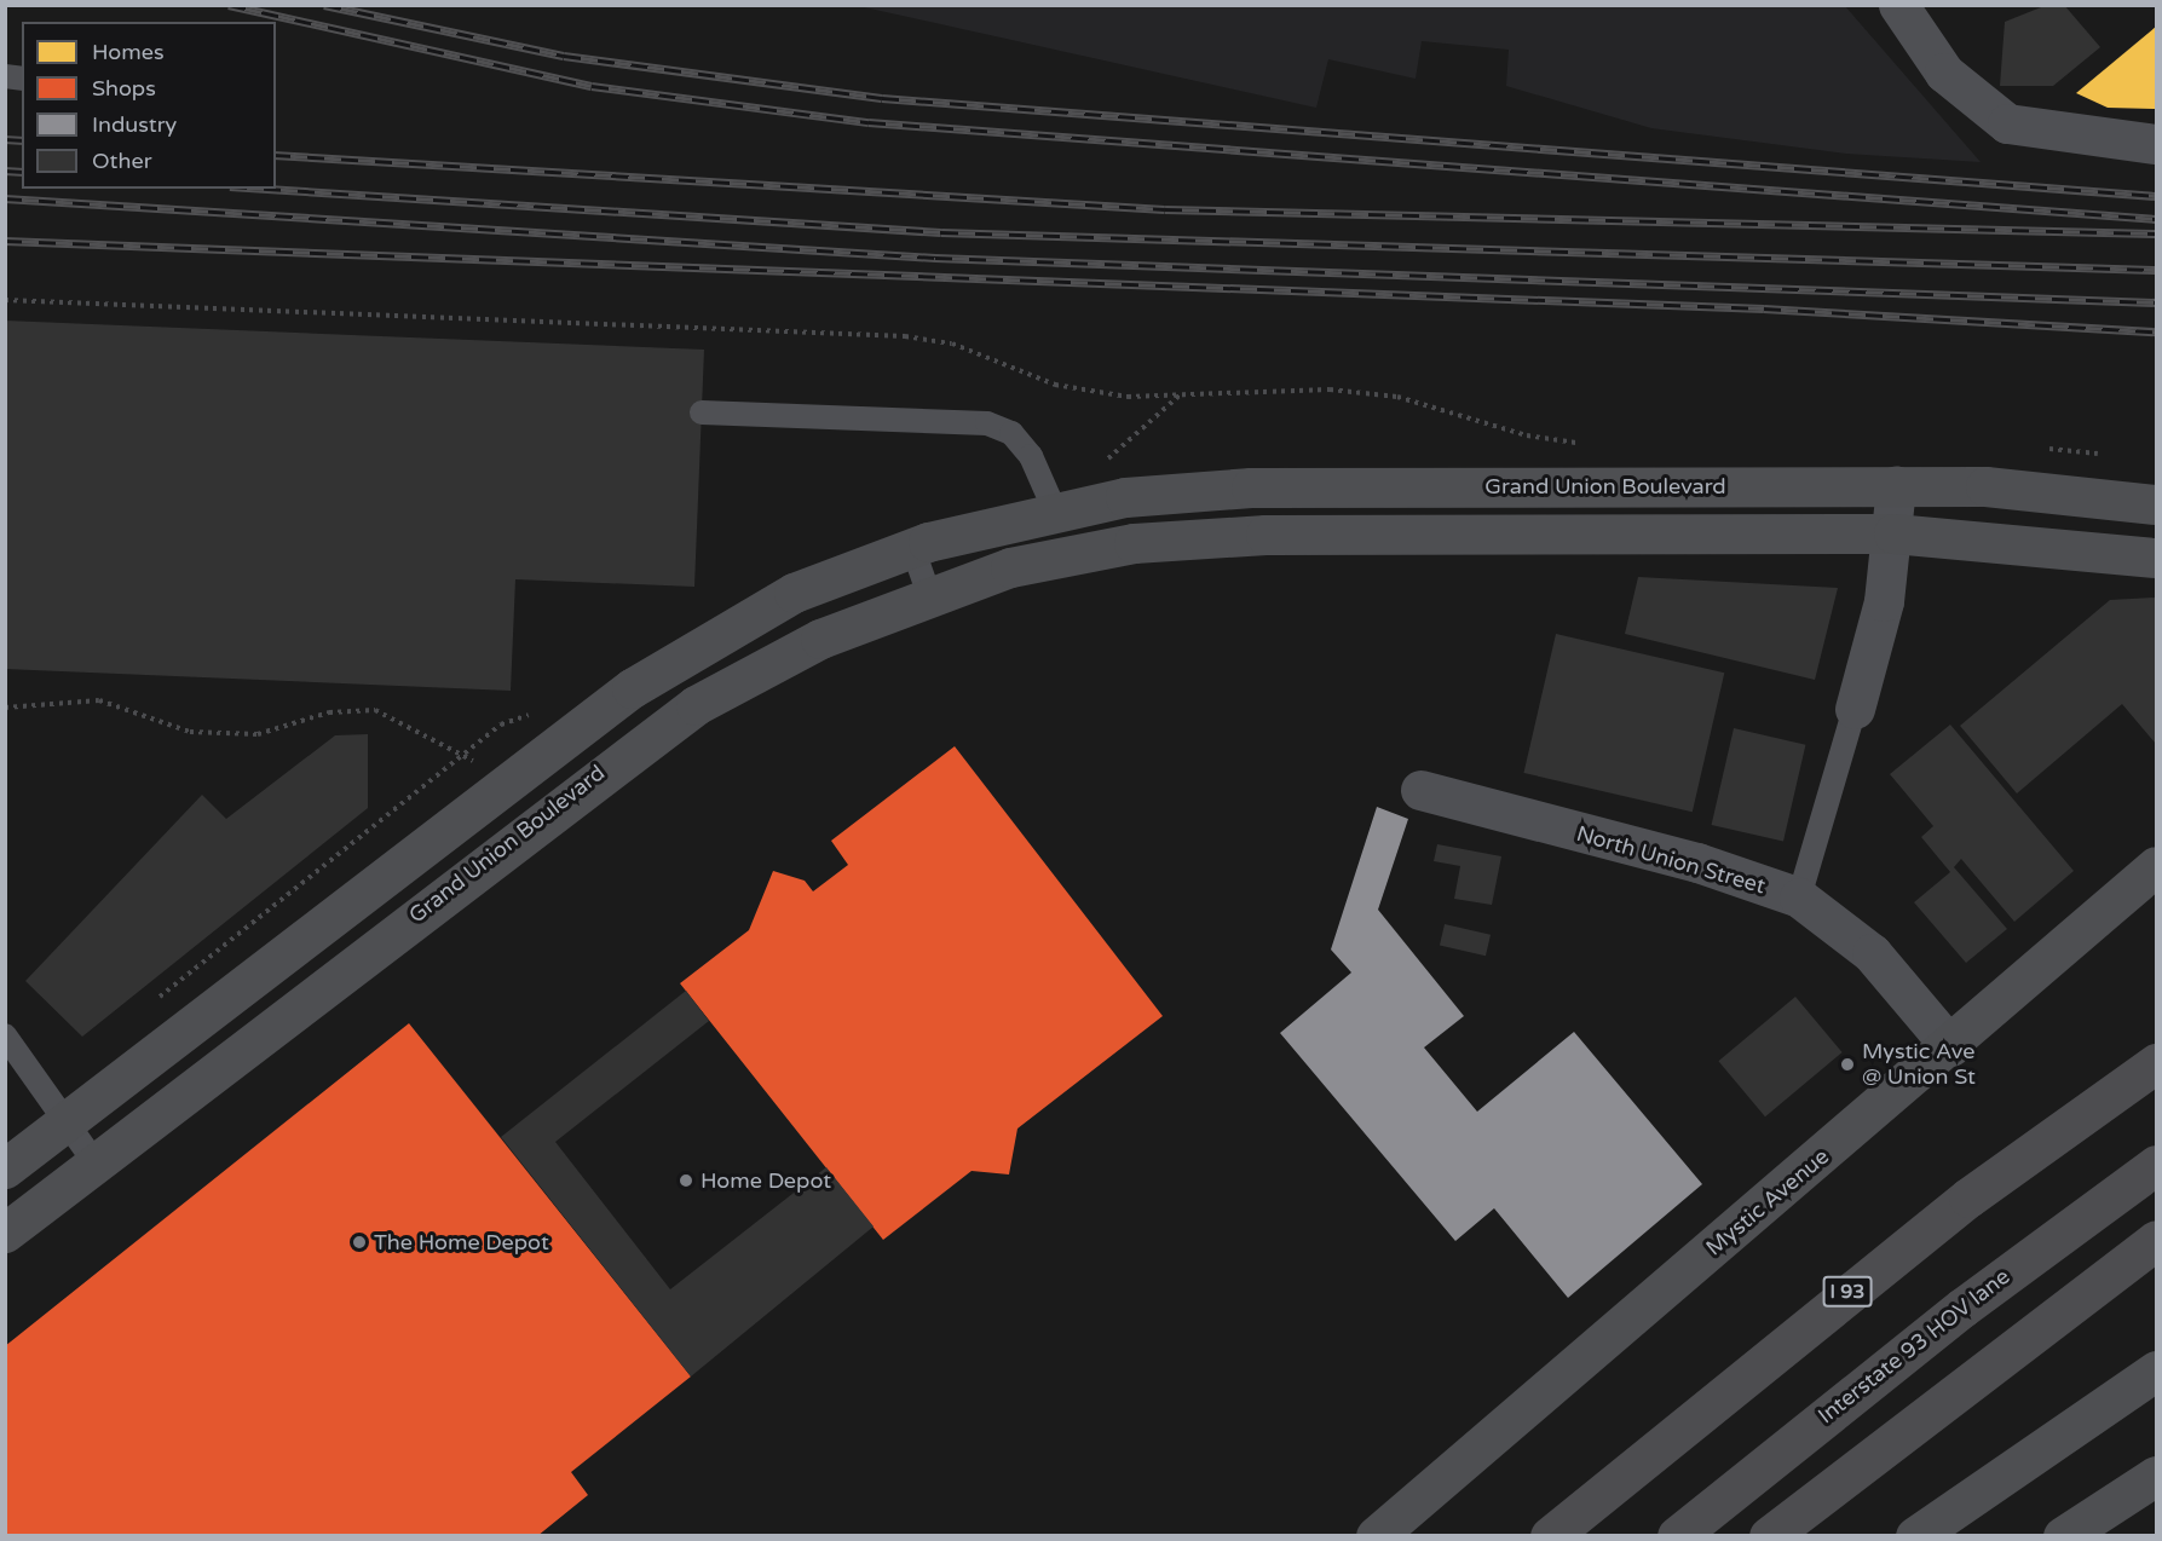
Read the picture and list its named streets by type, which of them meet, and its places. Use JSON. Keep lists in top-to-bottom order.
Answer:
{
  "streets": {
    "highway": ["I 93", "Interstate 93 HOV lane"],
    "street": ["Grand Union Boulevard", "North Union Street", "Mystic Avenue"]
  },
  "crossings": [
    ["North Union Street", "Mystic Avenue"]
  ],
  "places": ["Mystic Ave @ Union St", "Home Depot", "The Home Depot"],
  "legend": [
    "Homes",
    "Shops",
    "Industry",
    "Other"
  ]
}
